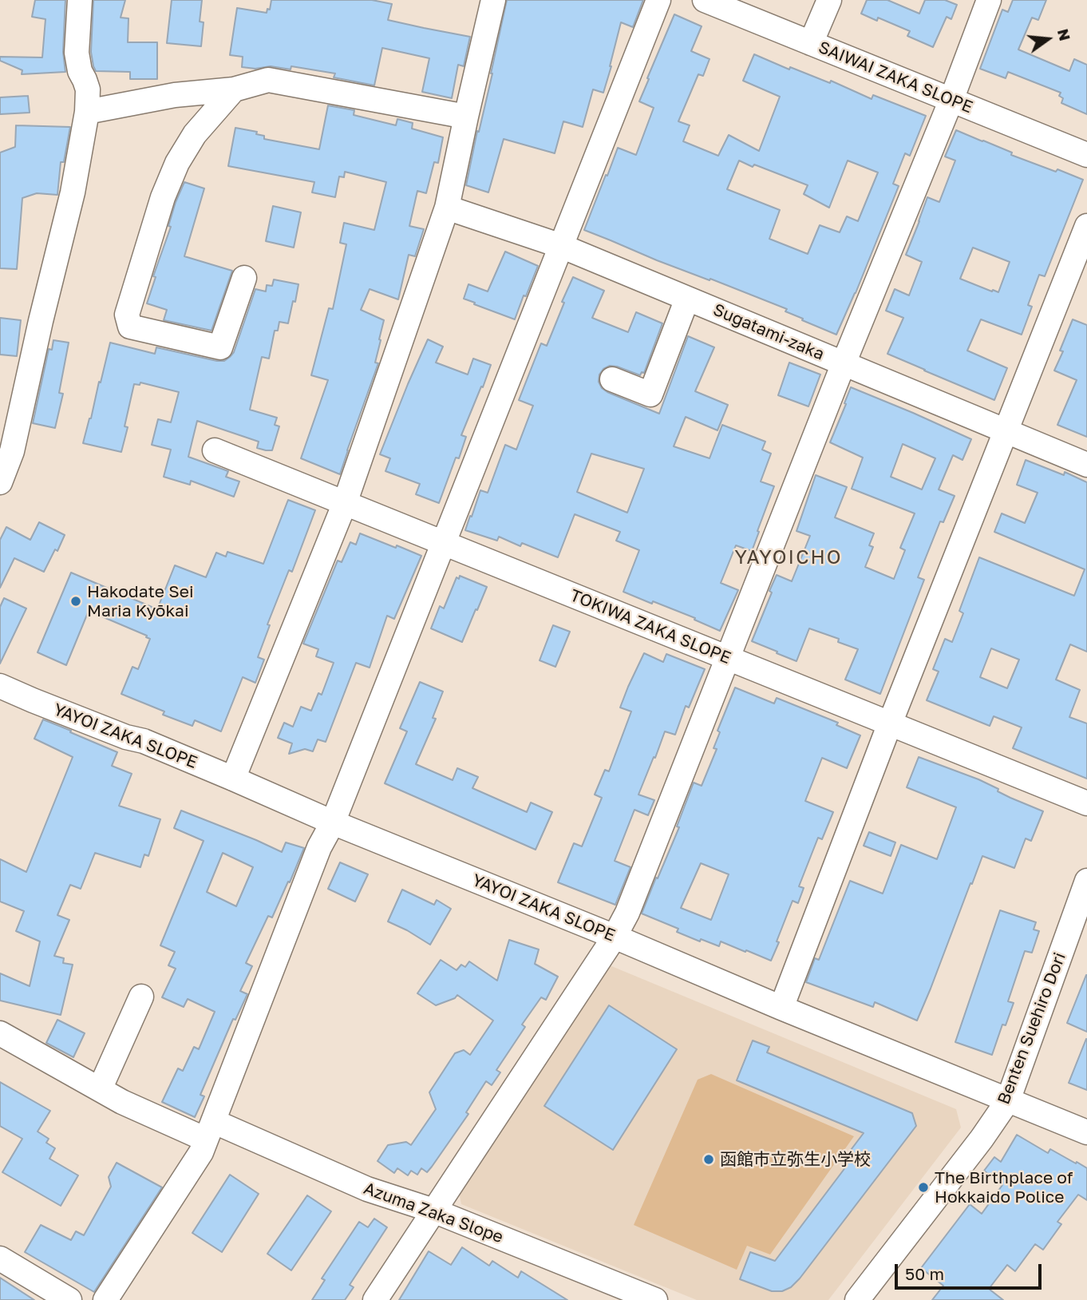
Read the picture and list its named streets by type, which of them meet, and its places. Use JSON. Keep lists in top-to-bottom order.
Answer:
{
  "streets": {
    "street": [
      "SAIWAI ZAKA SLOPE",
      "Sugatami-zaka",
      "TOKIWA ZAKA SLOPE",
      "YAYOI ZAKA SLOPE",
      "Benten Suehiro Dori",
      "Azuma Zaka Slope"
    ]
  },
  "crossings": [
    ["YAYOI ZAKA SLOPE", "Benten Suehiro Dori"]
  ],
  "districts": ["YAYOICHO"],
  "places": ["Hakodate Sei Maria Kyōkai", "函館市立弥生小学校", "The Birthplace of Hokkaido Police"],
  "scale_bar": "50 m",
  "north": "right"
}
